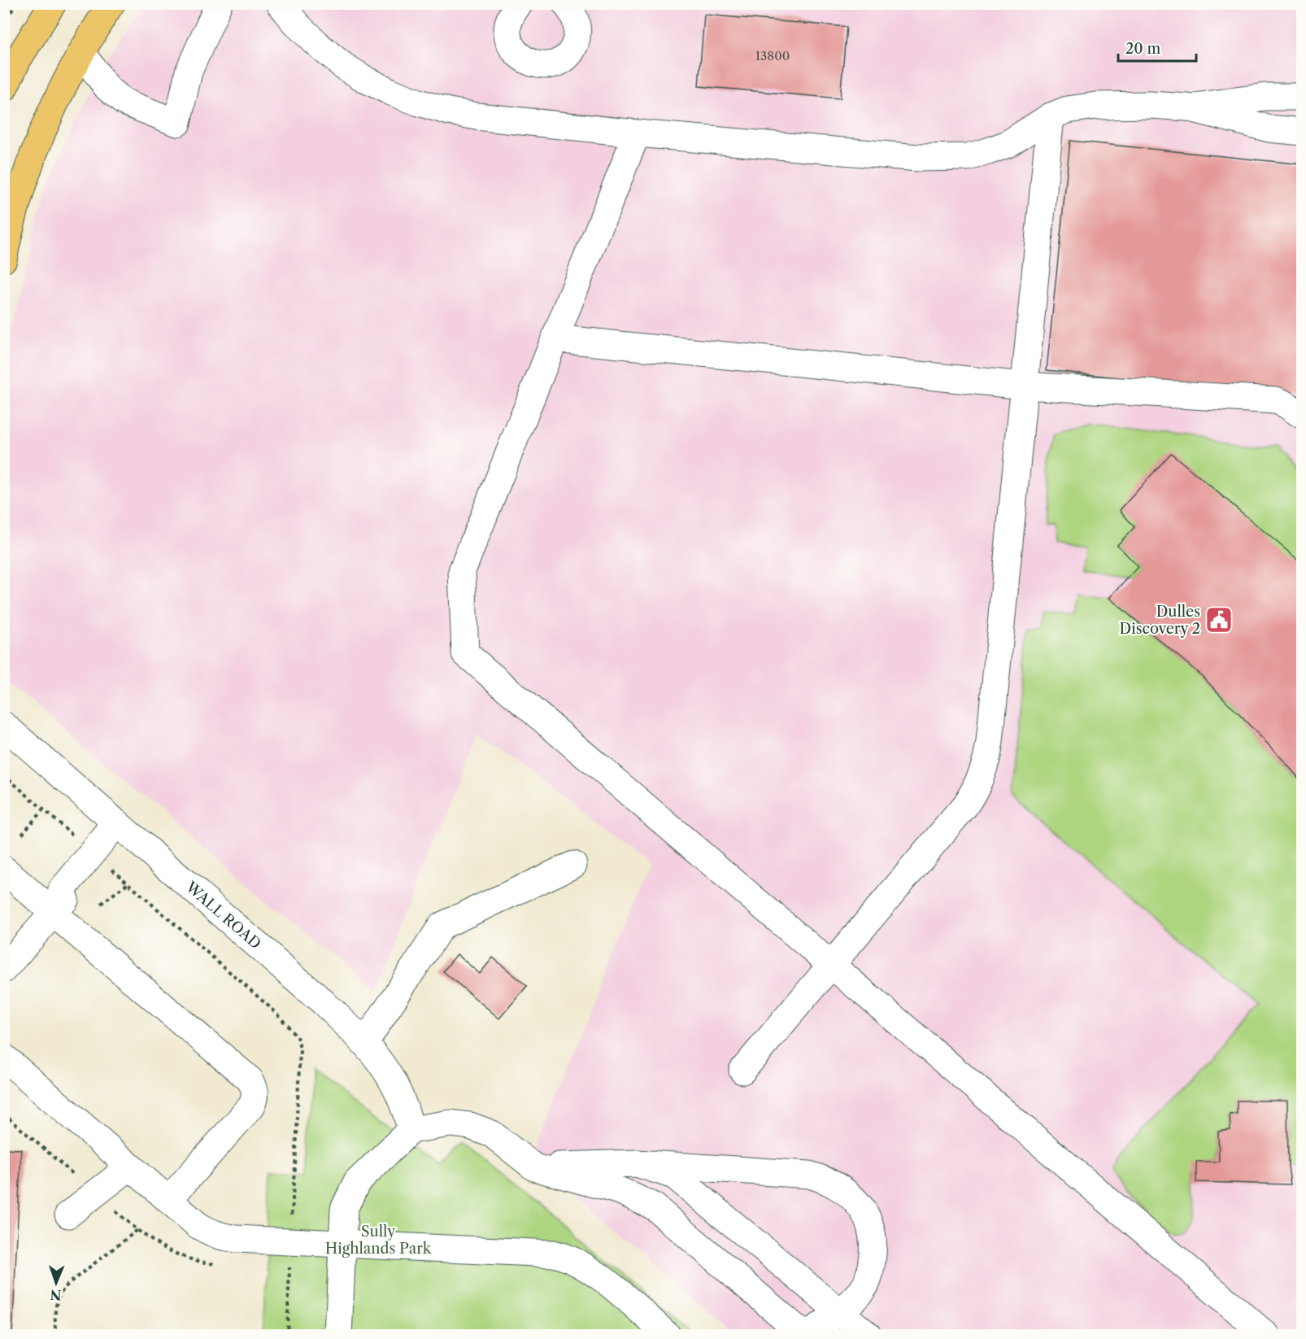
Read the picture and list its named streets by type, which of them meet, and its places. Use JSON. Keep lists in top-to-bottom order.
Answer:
{
  "streets": {
    "street": ["WALL ROAD"]
  },
  "parks": ["Sully Highlands Park"],
  "places": {
    "public building": ["Dulles Discovery 2"]
  },
  "house_numbers": ["13800"],
  "scale_bar": "20 m",
  "north": "bottom"
}
